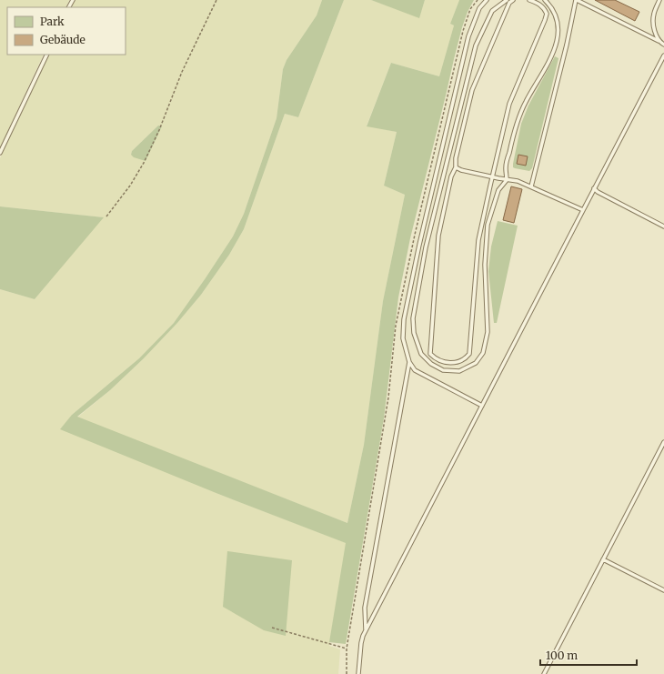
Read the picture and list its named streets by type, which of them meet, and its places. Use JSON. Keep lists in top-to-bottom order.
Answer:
{
  "legend": ["Park", "Gebäude"],
  "scale_bar": "100 m"
}
